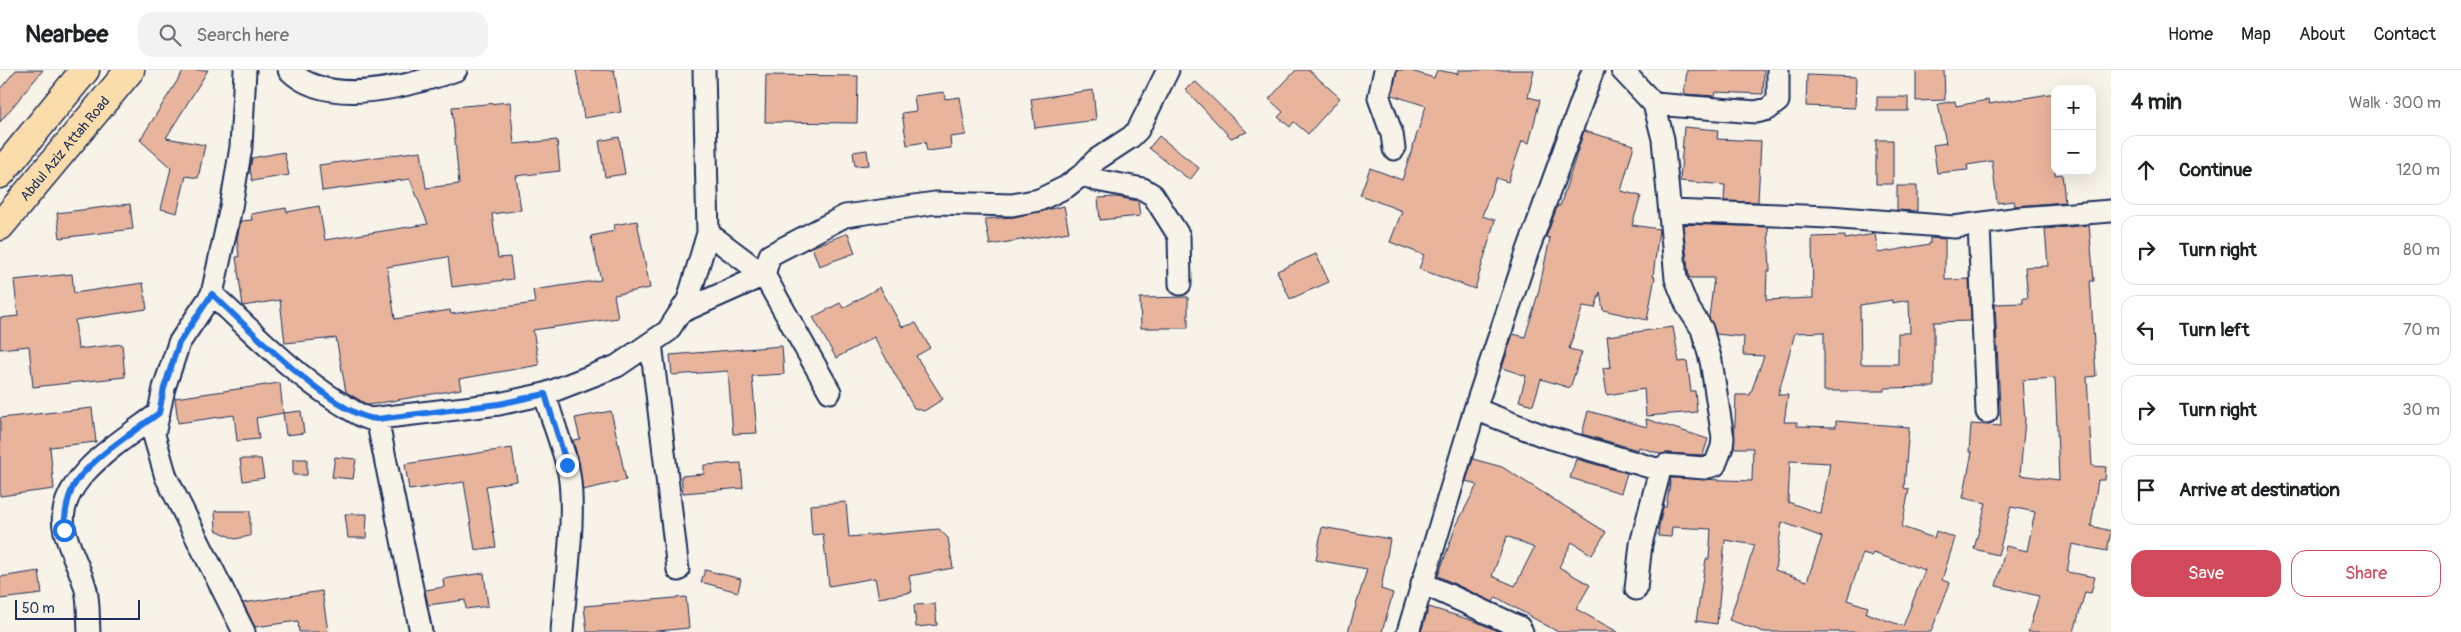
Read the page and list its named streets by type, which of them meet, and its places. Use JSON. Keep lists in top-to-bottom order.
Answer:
{
  "streets": {
    "highway": ["Abdul Aziz Attah Road"]
  },
  "scale_bar": "50 m",
  "page": {
    "header": "Nearbee",
    "search": "Search here",
    "nav": [
      "Home",
      "Map",
      "About",
      "Contact"
    ],
    "heading": ["4 min", "Walk · 300 m"],
    "map_buttons": ["+", "−"],
    "list": [
      ["Continue", "120 m"],
      ["Turn right", "80 m"],
      ["Turn left", "70 m"],
      ["Turn right", "30 m"],
      "Arrive at destination"
    ],
    "buttons": ["Save", "Share"],
    "scale": "50 m"
  }
}
